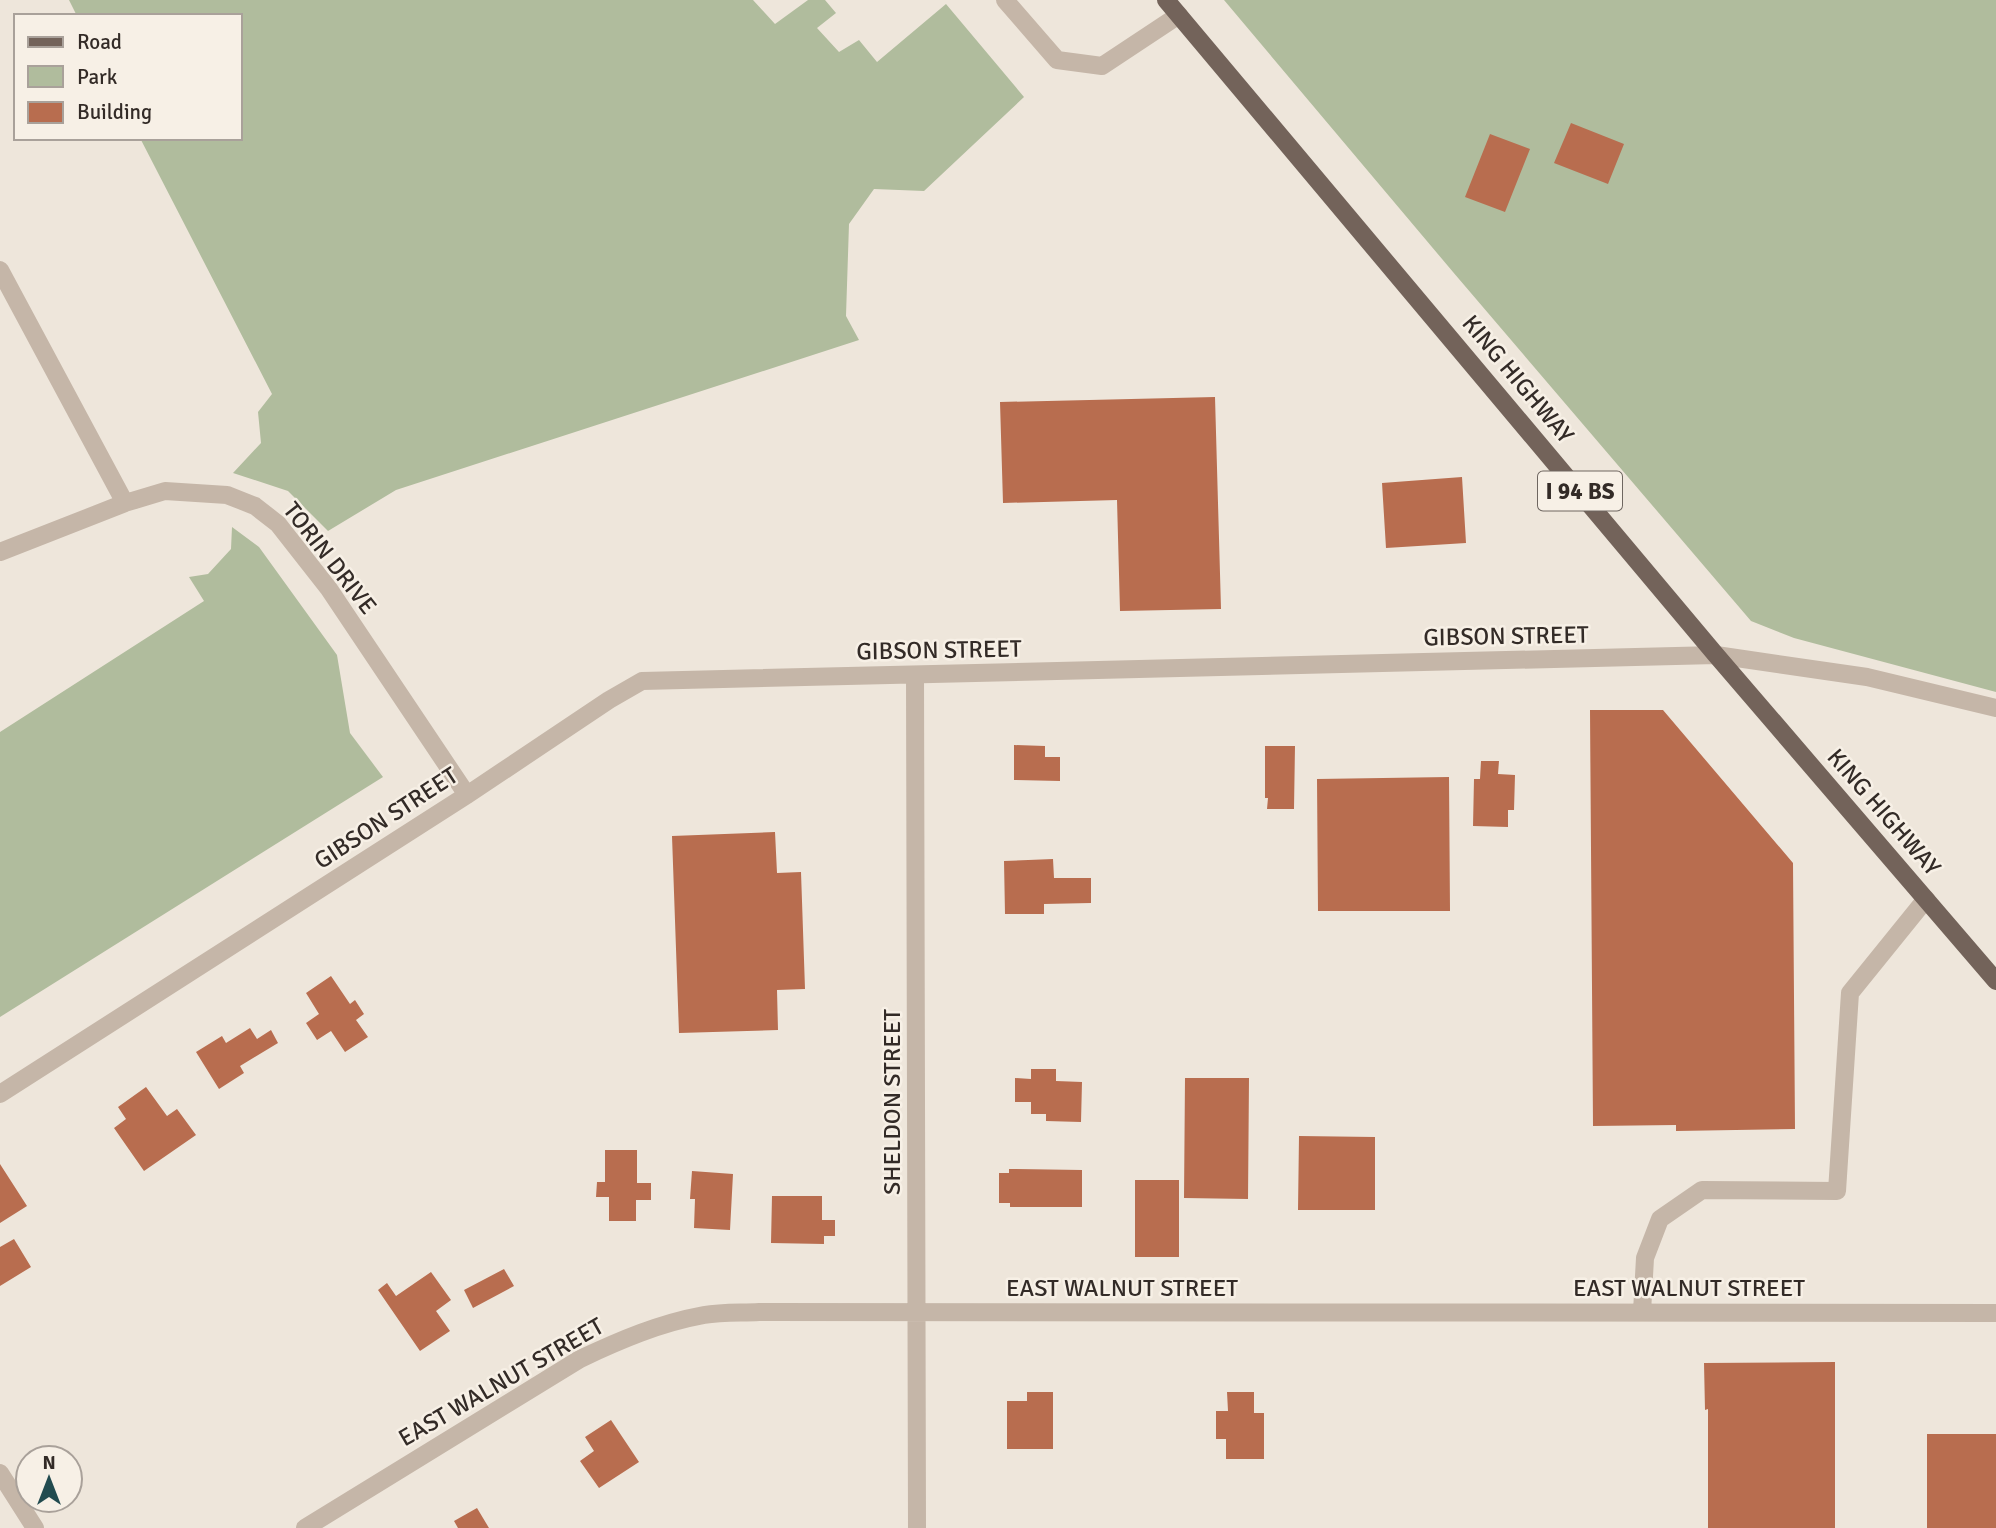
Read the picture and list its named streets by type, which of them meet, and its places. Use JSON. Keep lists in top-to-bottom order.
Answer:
{
  "streets": {
    "main road": ["KING HIGHWAY", "I 94 BS"],
    "street": [
      "TORIN DRIVE",
      "GIBSON STREET",
      "SHELDON STREET",
      "EAST WALNUT STREET"
    ]
  },
  "crossings": [
    ["KING HIGHWAY", "GIBSON STREET"],
    ["TORIN DRIVE", "GIBSON STREET"],
    ["GIBSON STREET", "SHELDON STREET"],
    ["SHELDON STREET", "EAST WALNUT STREET"]
  ],
  "legend": ["Road", "Park", "Building"],
  "north": "top"
}
